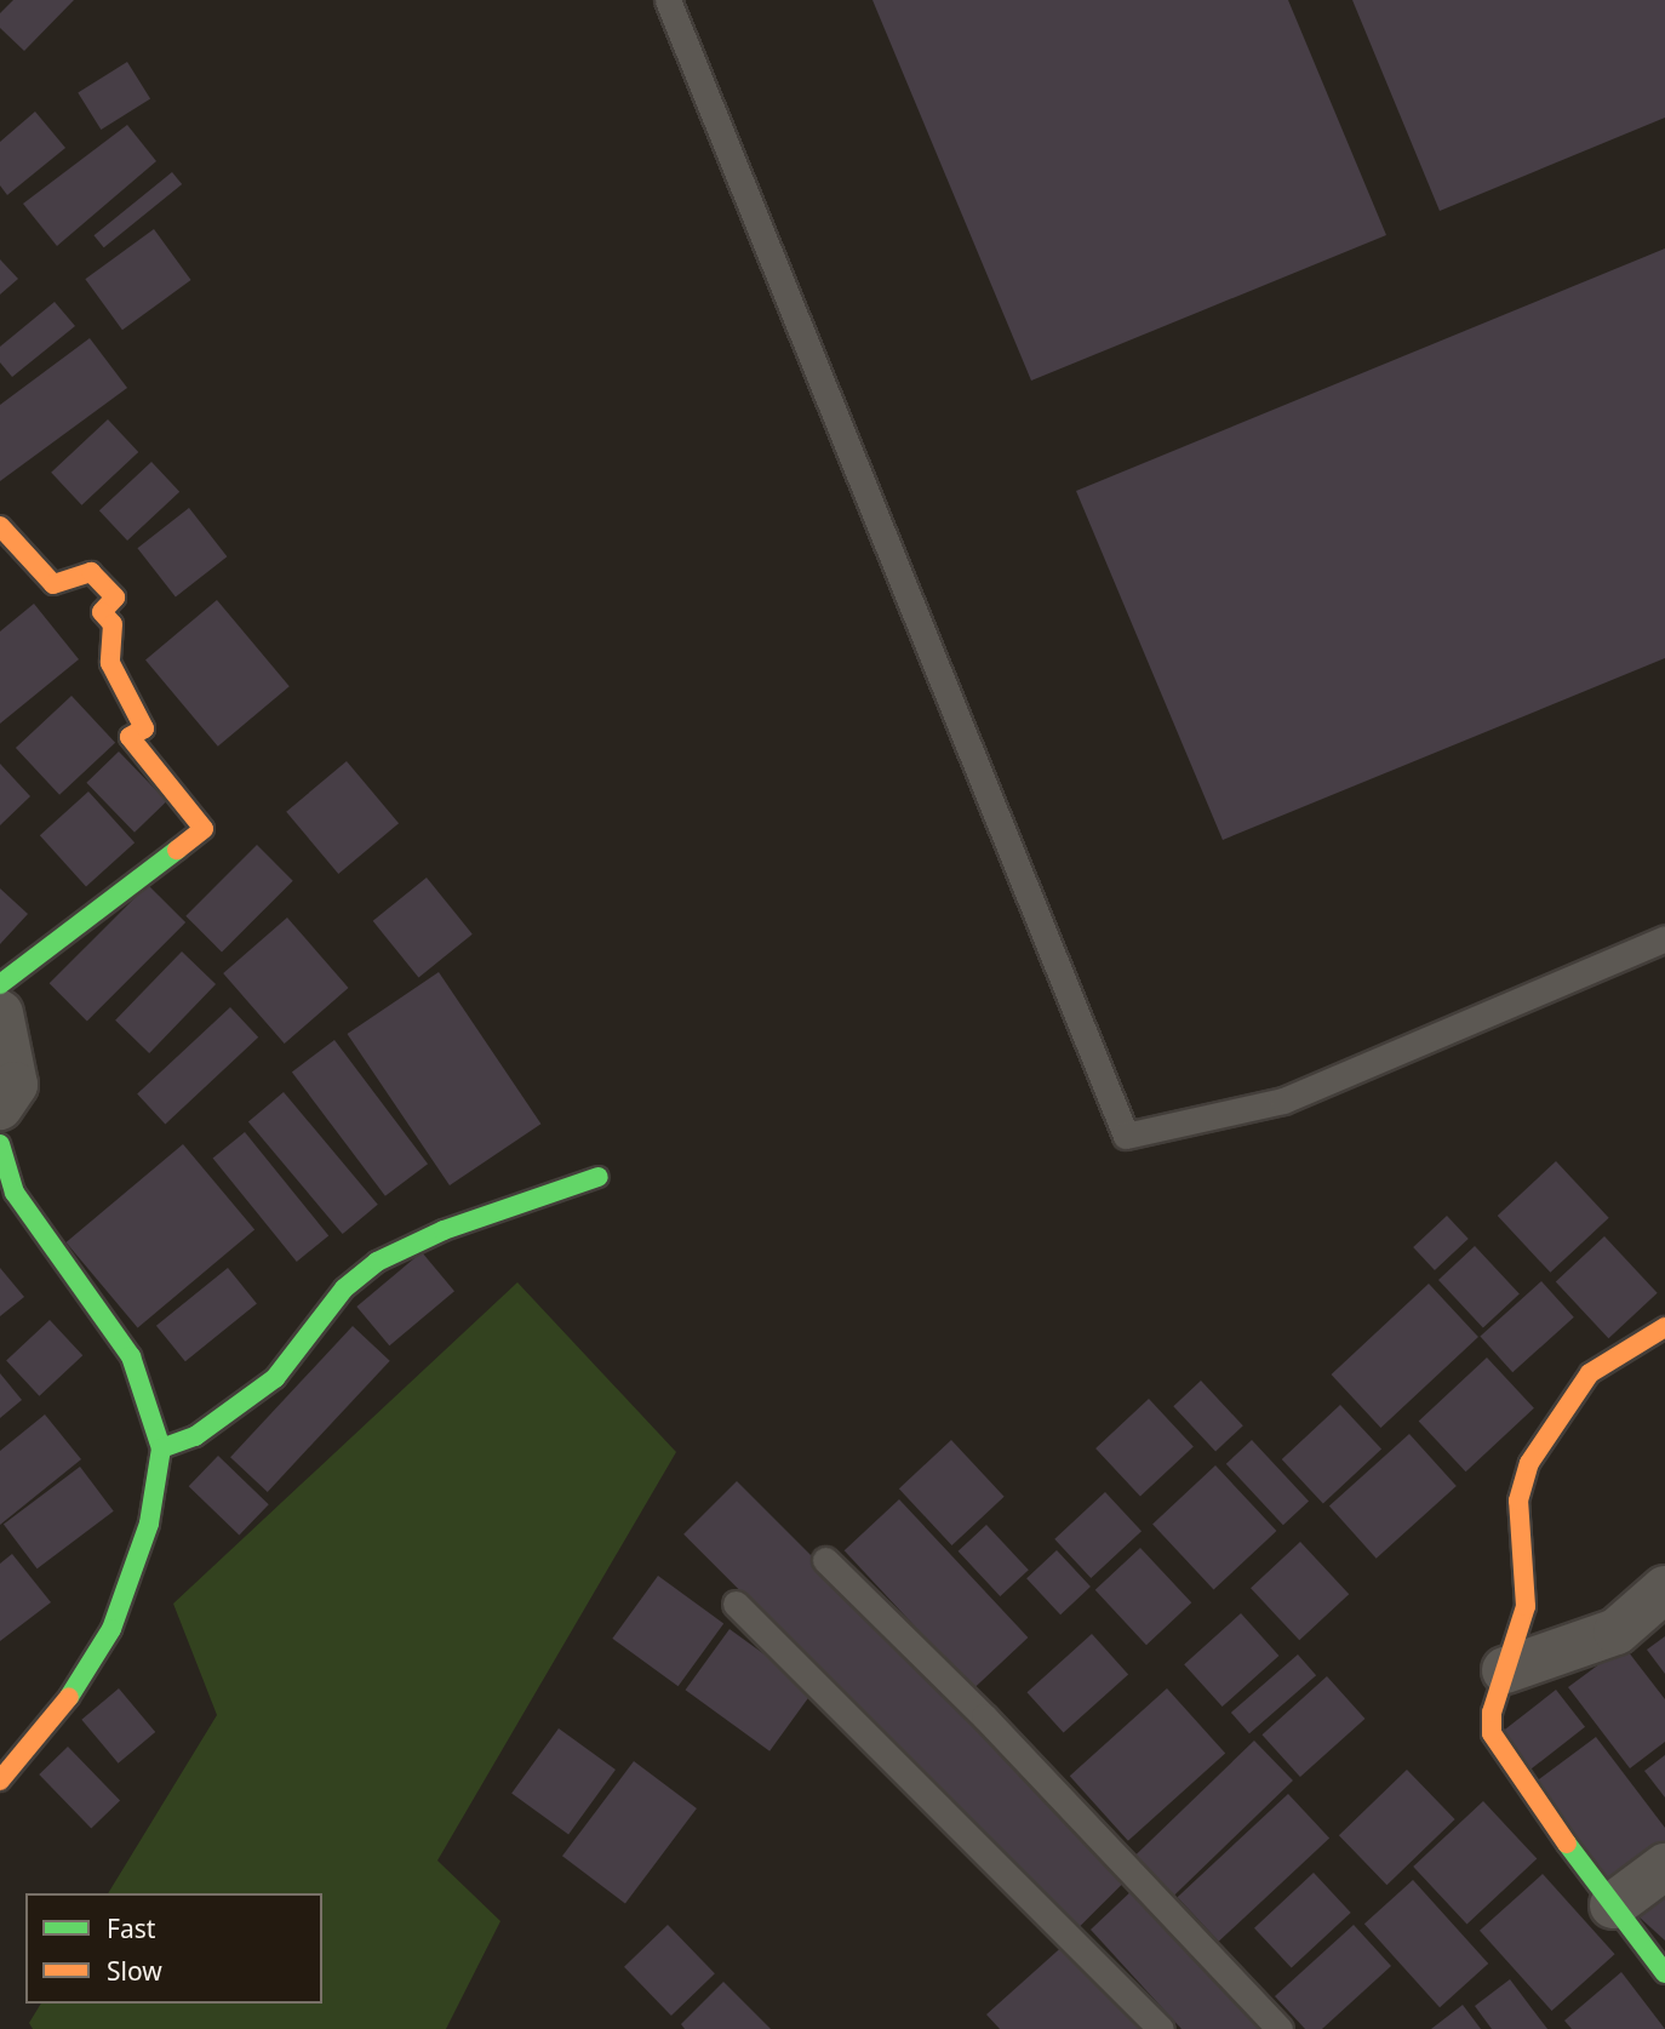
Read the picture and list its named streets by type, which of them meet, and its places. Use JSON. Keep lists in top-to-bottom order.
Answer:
{
  "legend": ["Fast", "Slow"]
}
